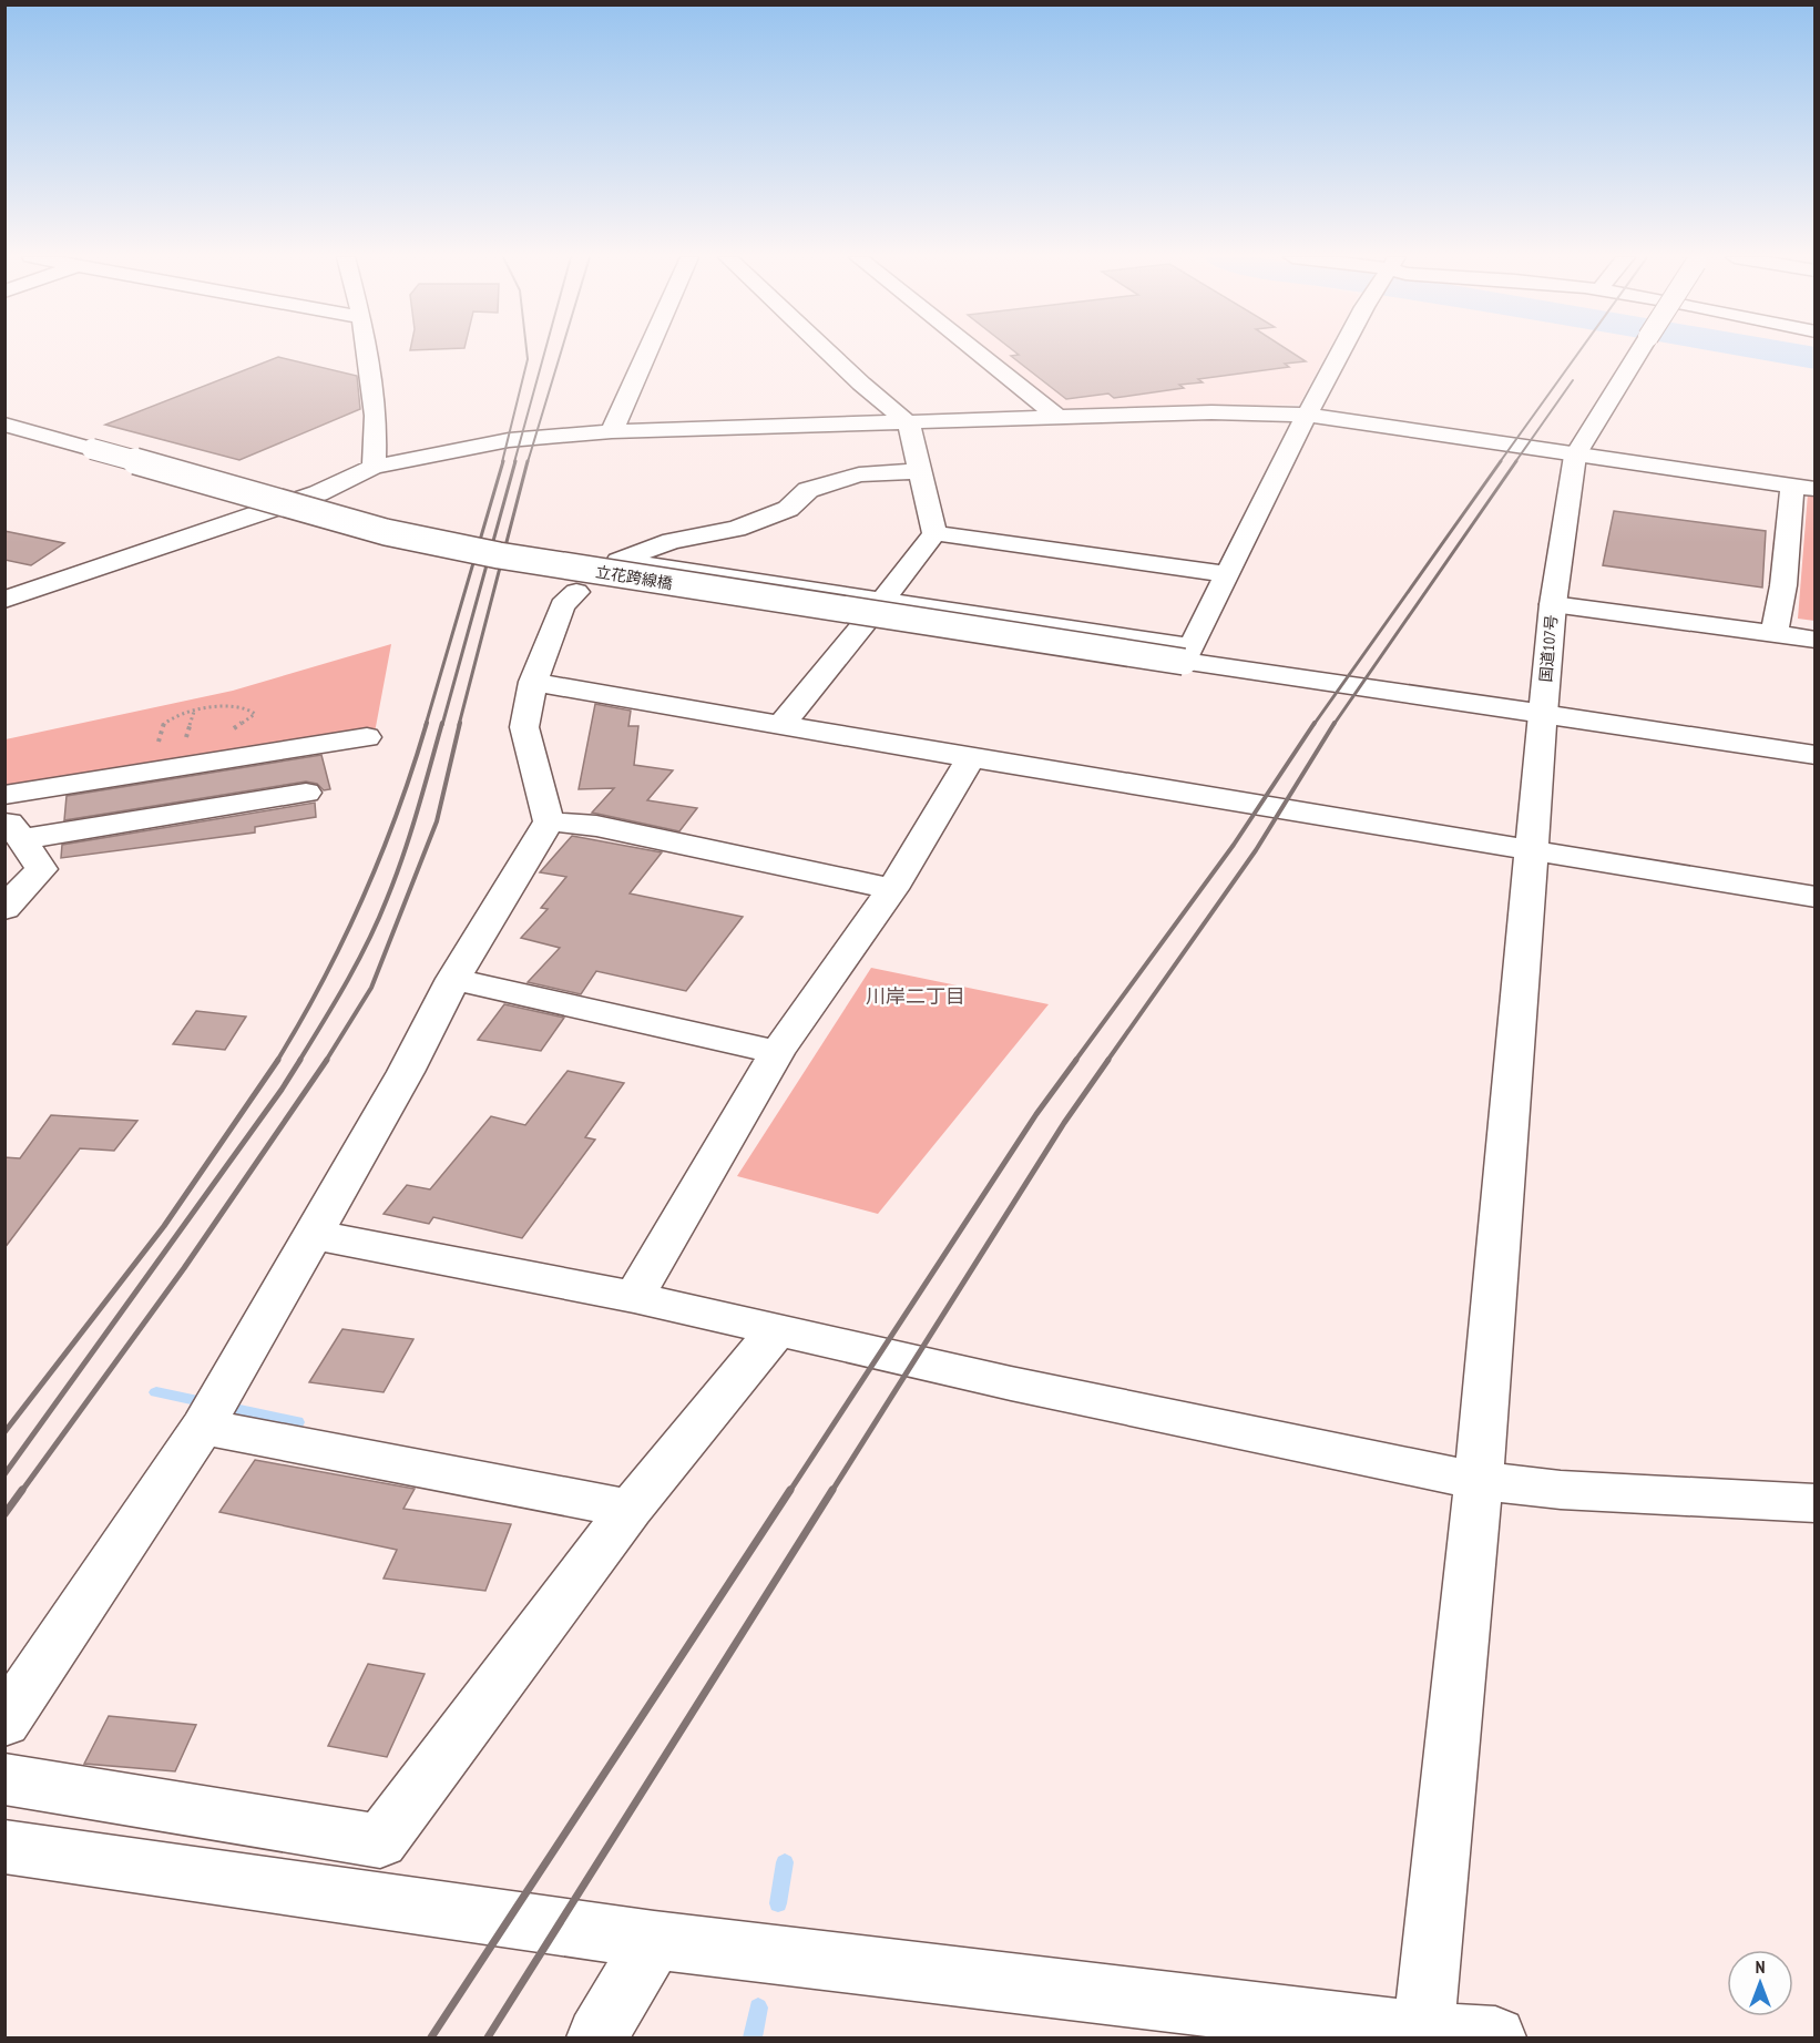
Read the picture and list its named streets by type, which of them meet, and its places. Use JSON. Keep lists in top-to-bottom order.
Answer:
{
  "streets": {
    "main road": ["立花跨線橋", "国道107号"]
  },
  "districts": ["川岸二丁目"],
  "north": "top"
}
